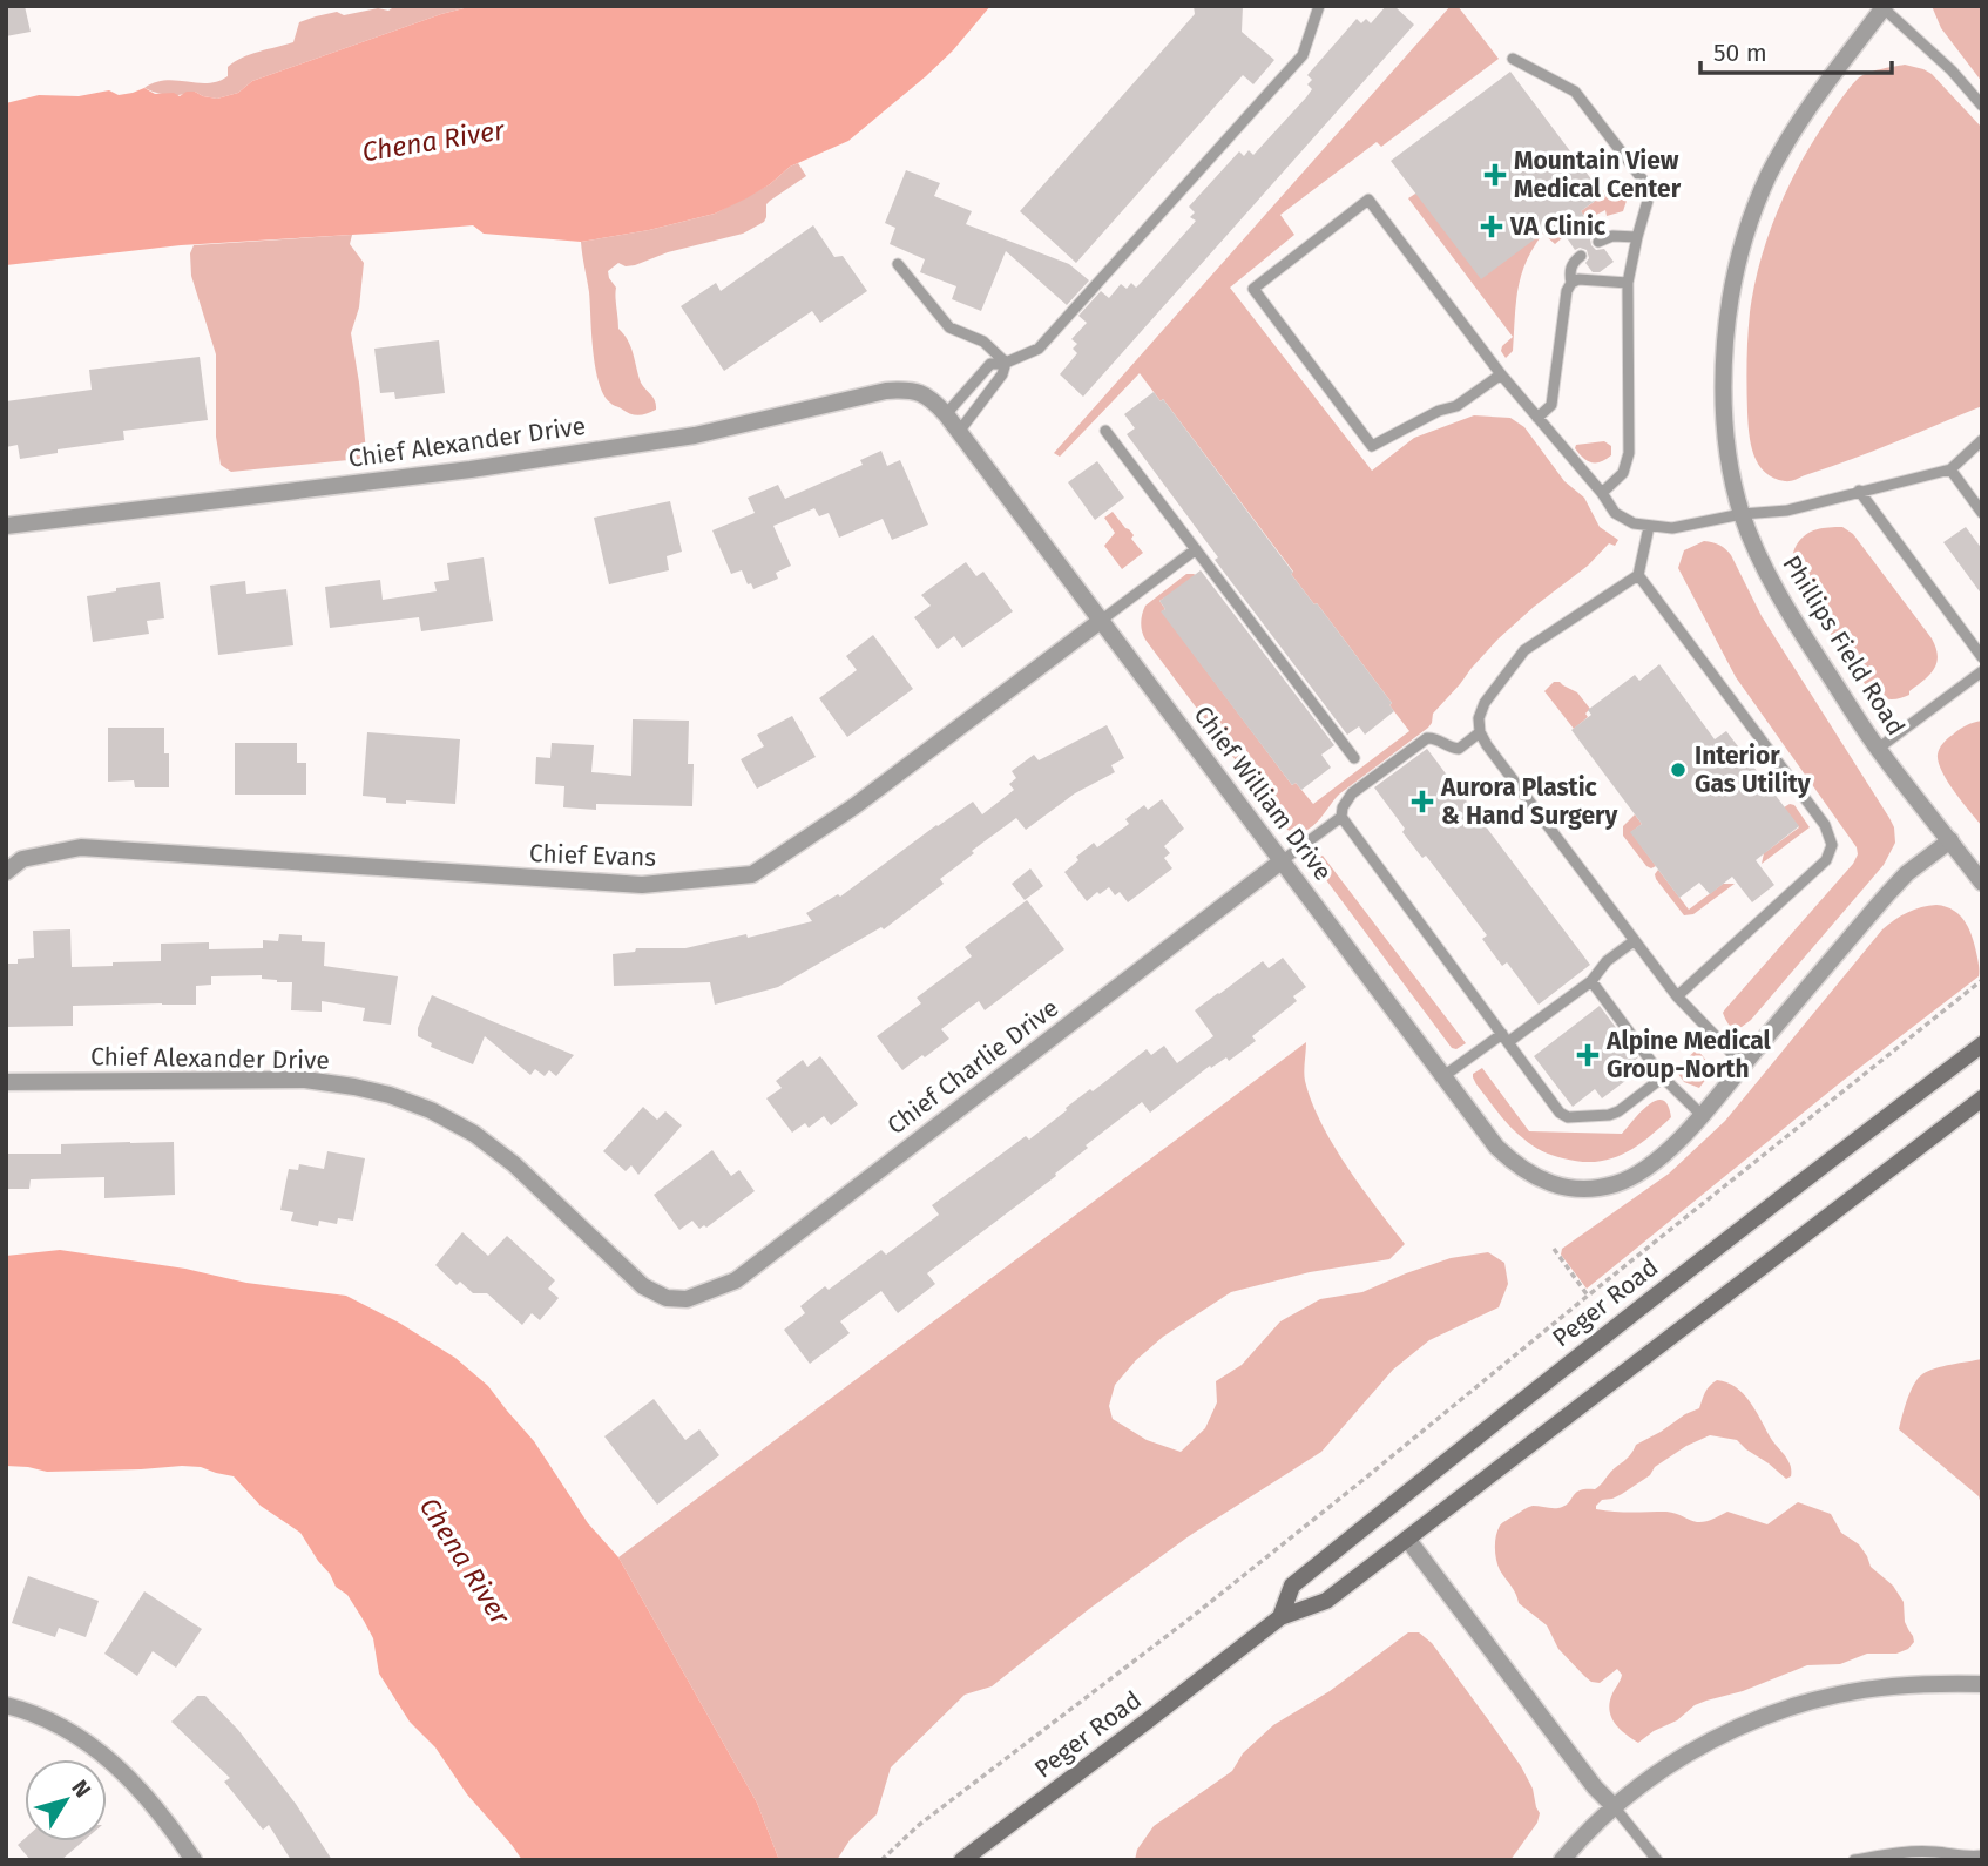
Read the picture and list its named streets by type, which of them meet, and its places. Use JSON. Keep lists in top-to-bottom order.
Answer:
{
  "streets": {
    "main road": ["Peger Road"],
    "street": [
      "Chief Alexander Drive",
      "Phillips Field Road",
      "Chief William Drive",
      "Chief Evans",
      "Chief Charlie Drive"
    ]
  },
  "crossings": [
    ["Chief Alexander Drive", "Chief William Drive"],
    ["Chief Alexander Drive", "Chief Charlie Drive"],
    ["Chief William Drive", "Chief Evans"],
    ["Chief William Drive", "Chief Charlie Drive"]
  ],
  "water": ["Chena River"],
  "places": {
    "health": [
      "Mountain View Medical Center",
      "VA Clinic",
      "Aurora Plastic & Hand Surgery",
      "Alpine Medical Group-North"
    ],
    "other": ["Interior Gas Utility"]
  },
  "scale_bar": "50 m",
  "north": "top right"
}
